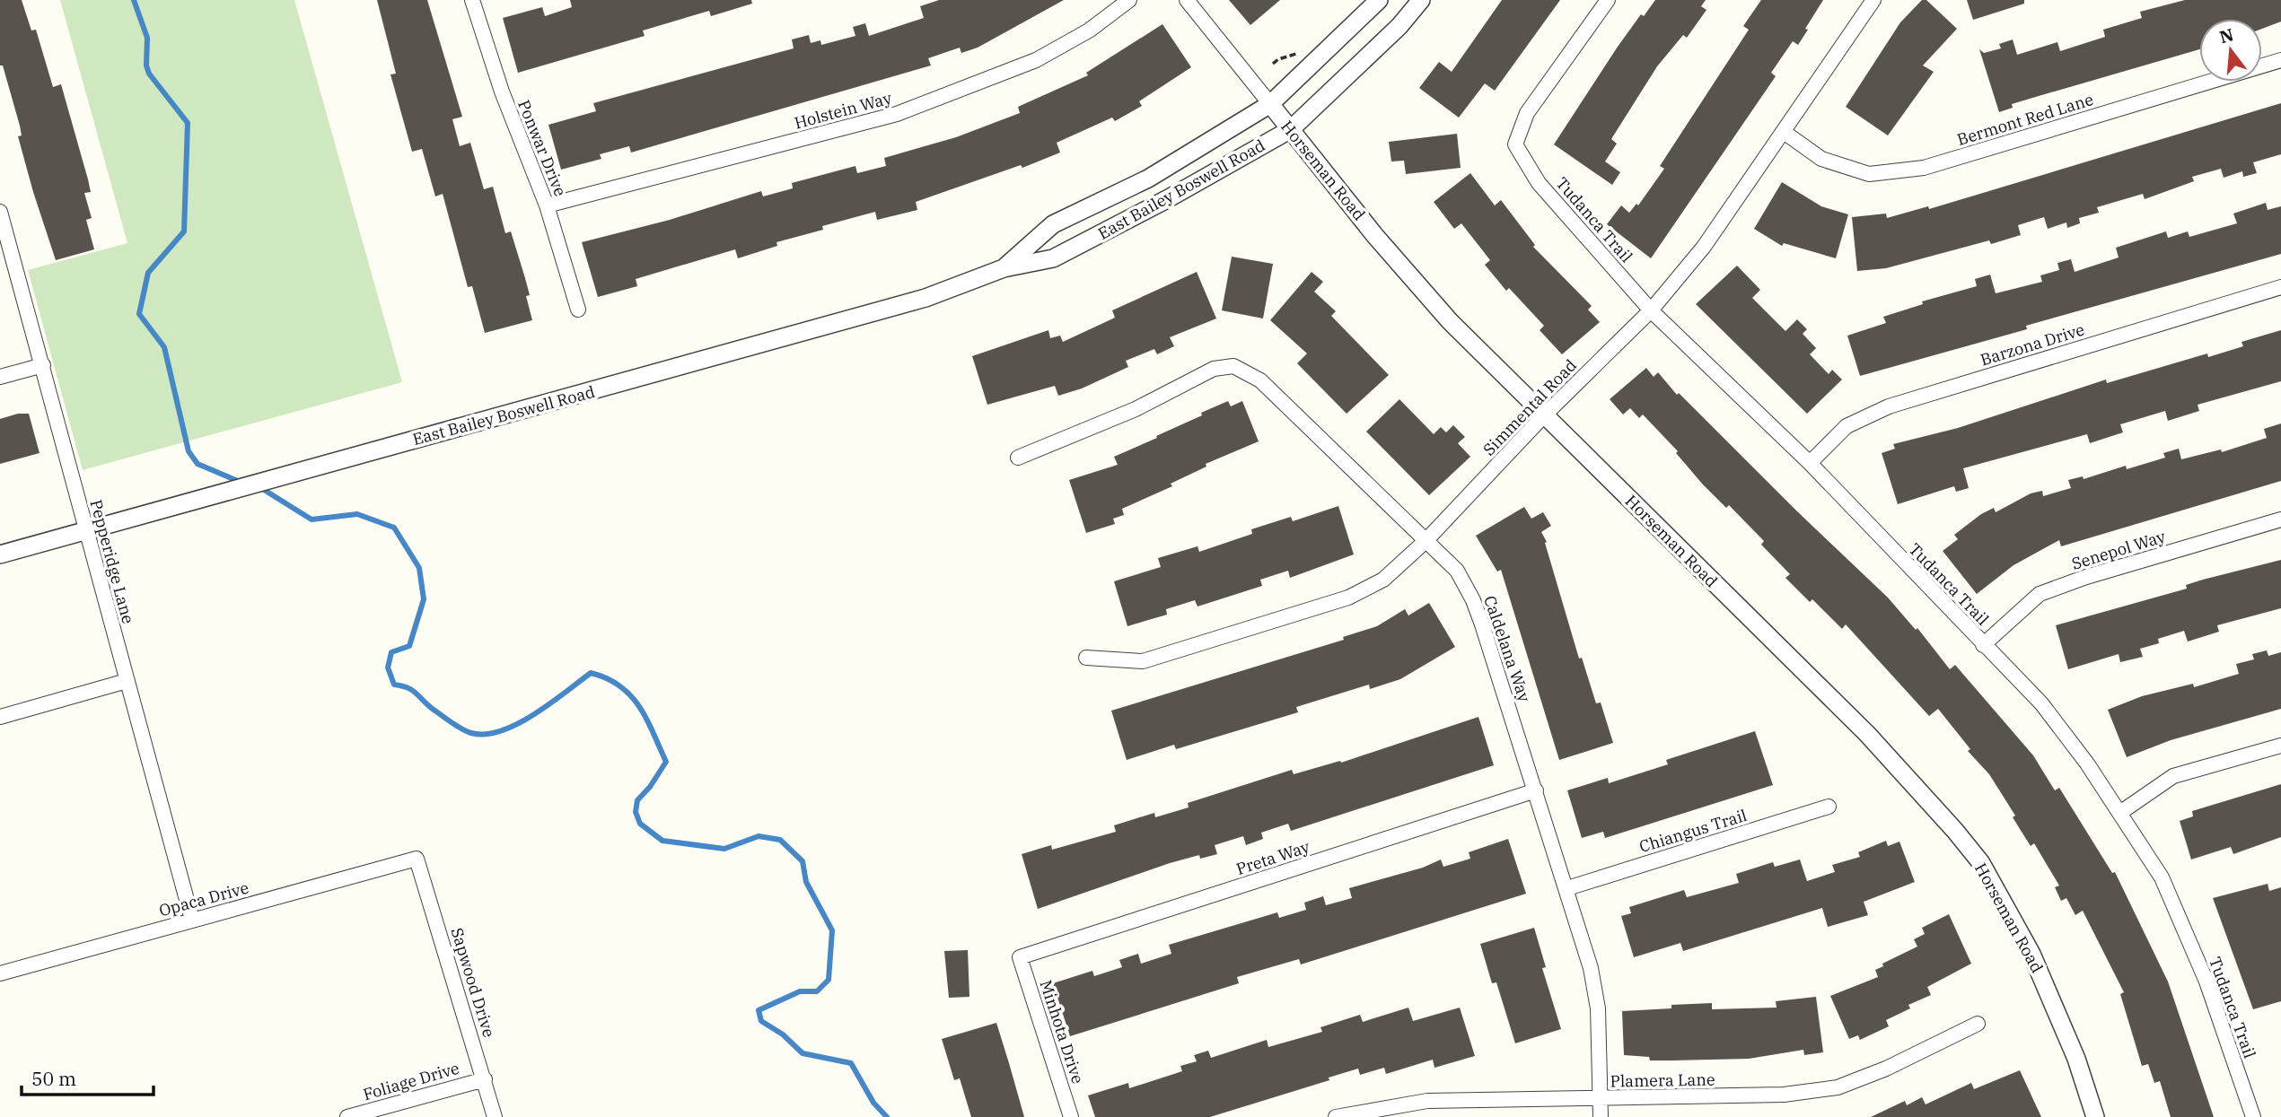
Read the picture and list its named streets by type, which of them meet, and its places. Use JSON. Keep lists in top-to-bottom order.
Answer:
{
  "streets": {
    "street": [
      "Holstein Way",
      "Bermont Red Lane",
      "Ponwar Drive",
      "Horseman Road",
      "East Bailey Boswell Road",
      "Tudanca Trail",
      "Barzona Drive",
      "Simmental Road",
      "Senepol Way",
      "Pepperidge Lane",
      "Caldelana Way",
      "Chiangus Trail",
      "Preta Way",
      "Opaca Drive",
      "Sapwood Drive",
      "Minhota Drive",
      "Plamera Lane",
      "Foliage Drive"
    ]
  },
  "crossings": [
    ["Holstein Way", "Ponwar Drive"],
    ["Bermont Red Lane", "Simmental Road"],
    ["Horseman Road", "East Bailey Boswell Road"],
    ["Horseman Road", "Simmental Road"],
    ["East Bailey Boswell Road", "Pepperidge Lane"],
    ["Tudanca Trail", "Barzona Drive"],
    ["Tudanca Trail", "Simmental Road"],
    ["Tudanca Trail", "Senepol Way"],
    ["Simmental Road", "Caldelana Way"],
    ["Pepperidge Lane", "Opaca Drive"],
    ["Caldelana Way", "Chiangus Trail"],
    ["Caldelana Way", "Preta Way"],
    ["Caldelana Way", "Plamera Lane"],
    ["Preta Way", "Minhota Drive"],
    ["Opaca Drive", "Sapwood Drive"],
    ["Sapwood Drive", "Foliage Drive"]
  ],
  "scale_bar": "50 m",
  "north": "top"
}
